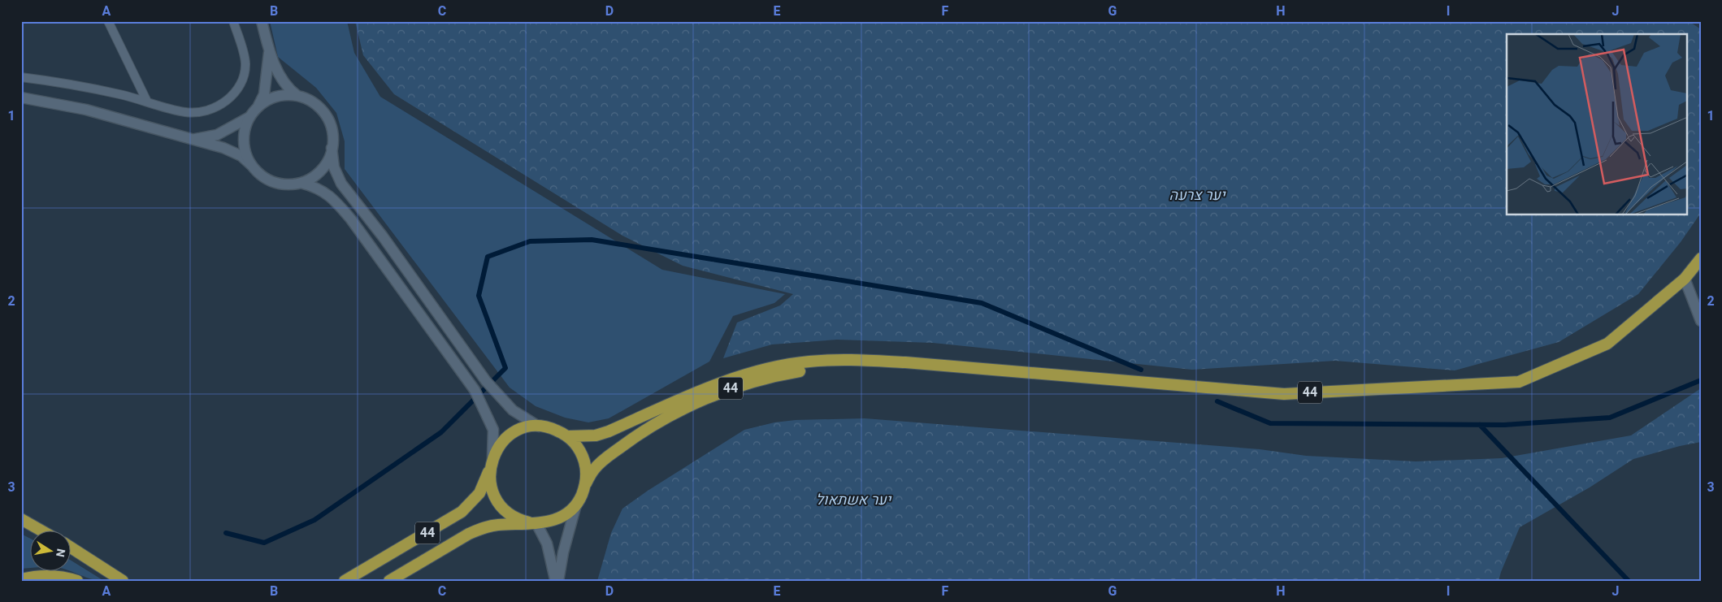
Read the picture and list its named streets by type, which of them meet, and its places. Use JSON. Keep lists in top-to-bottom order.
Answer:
{
  "streets": {
    "highway": ["44"]
  },
  "parks": ["יער צרעה", "יער אשתאול"],
  "north": "right",
  "grid": {
    "columns": [
      "A",
      "B",
      "C",
      "D",
      "E",
      "F",
      "G",
      "H",
      "I",
      "J"
    ],
    "rows": ["1", "2", "3"]
  }
}
